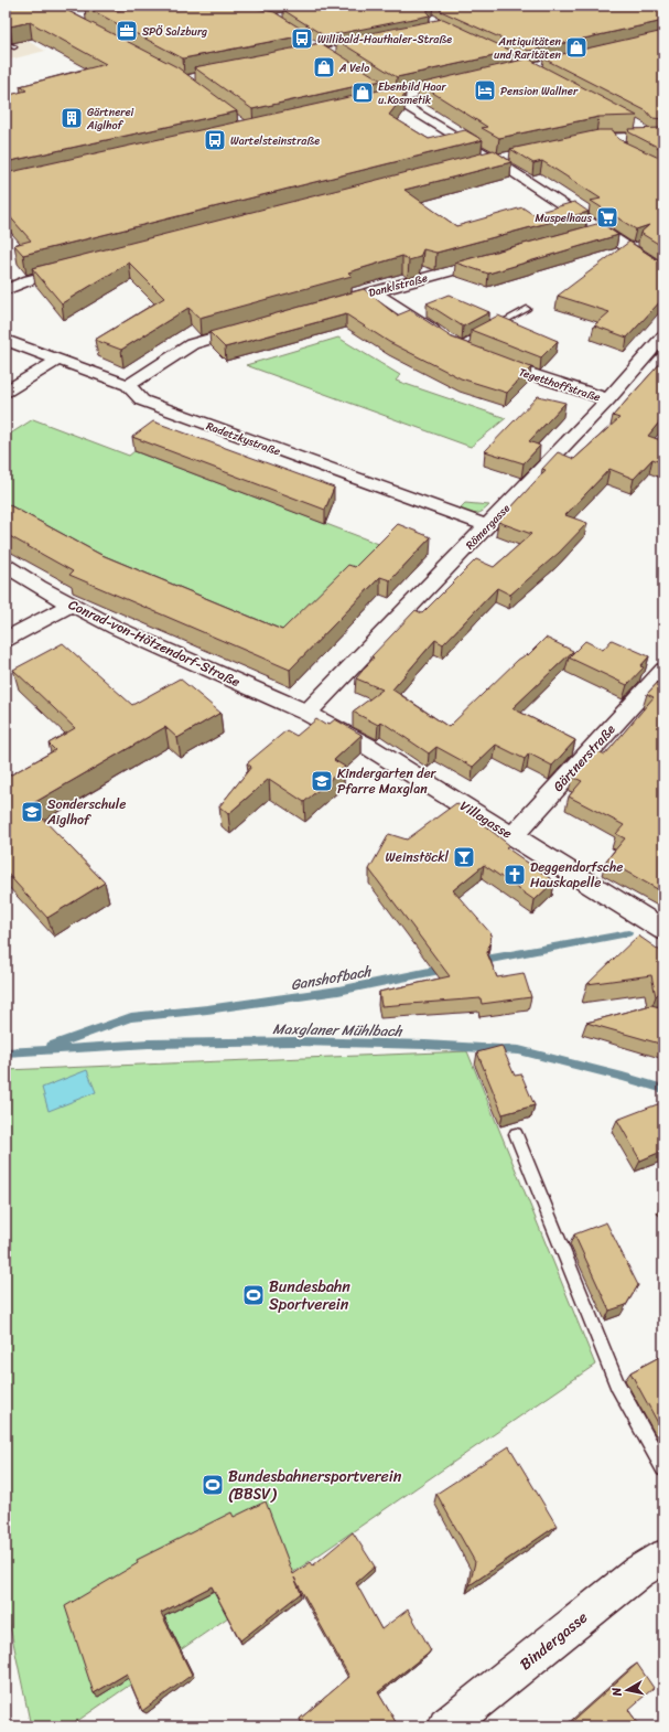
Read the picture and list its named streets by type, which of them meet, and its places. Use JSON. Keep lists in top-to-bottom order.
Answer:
{
  "streets": {
    "street": [
      "Danklstraße",
      "Tegetthoffstraße",
      "Radetzkystraße",
      "Römergasse",
      "Conrad-von-Hötzendorf-Straße",
      "Gärtnerstraße",
      "Villagasse",
      "Bindergasse"
    ]
  },
  "crossings": [
    ["Danklstraße", "Tegetthoffstraße"],
    ["Tegetthoffstraße", "Römergasse"],
    ["Radetzkystraße", "Römergasse"],
    ["Römergasse", "Conrad-von-Hötzendorf-Straße"],
    ["Römergasse", "Villagasse"],
    ["Conrad-von-Hötzendorf-Straße", "Villagasse"],
    ["Gärtnerstraße", "Villagasse"]
  ],
  "water": ["Ganshofbach", "Maxglaner Mühlbach"],
  "places": {
    "office": ["SPÖ Salzburg"],
    "bus stop": ["Willibald-Hauthaler-Straße", "Wartelsteinstraße"],
    "shop": ["Antiquitäten und Raritäten", "A Velo", "Ebenbild Haar u.Kosmetik"],
    "hotel": ["Pension Wallner"],
    "building": ["Gärtnerei Aiglhof"],
    "supermarket": ["Muspelhaus"],
    "school or university": ["Kindergarten der Pfarre Maxglan", "Sonderschule Aiglhof"],
    "bar": ["Weinstöckl"],
    "church": ["Deggendorfsche Hauskapelle"],
    "sports": ["Bundesbahn Sportverein", "Bundesbahnersportverein (BBSV)"]
  },
  "north": "left"
}
